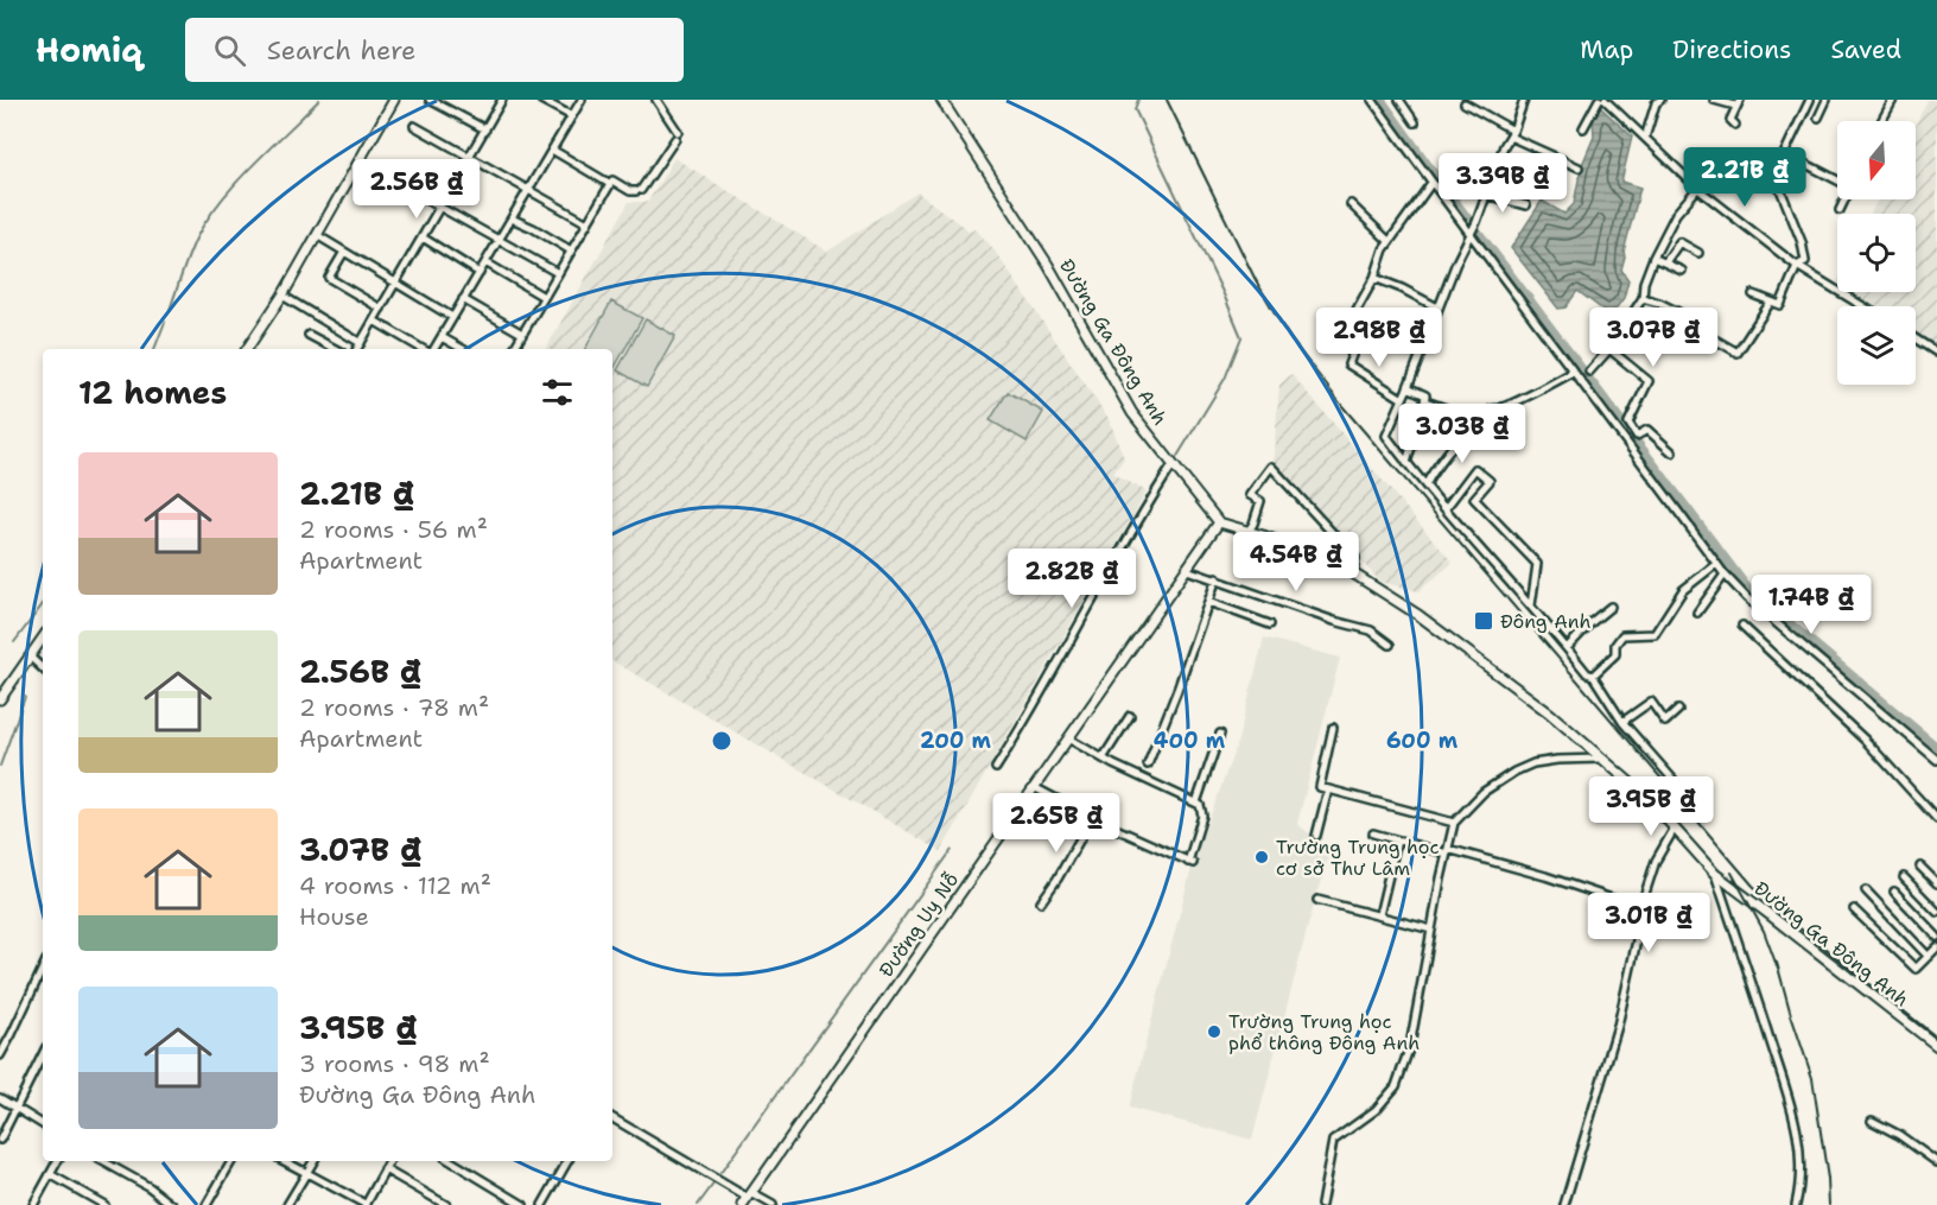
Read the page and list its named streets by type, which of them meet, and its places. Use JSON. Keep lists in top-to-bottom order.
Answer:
{
  "streets": {
    "street": ["Đường Ga Đông Anh", "Đường Uy Nỗ"]
  },
  "crossings": [
    ["Đường Ga Đông Anh", "Đường Uy Nỗ"]
  ],
  "places": {
    "transit": ["Đông Anh"],
    "other": ["Trường Trung học cơ sở Thư Lâm", "Trường Trung học phổ thông Đông Anh"]
  },
  "north": "bottom",
  "page": {
    "header": "Homiq",
    "search": "Search here",
    "nav": ["Map", "Directions", "Saved"],
    "price": [
      "2.21B ₫",
      "3.39B ₫",
      "2.56B ₫",
      "2.98B ₫",
      "3.07B ₫",
      "3.03B ₫",
      "4.54B ₫",
      "2.82B ₫",
      "1.74B ₫",
      "3.95B ₫",
      "2.65B ₫",
      "3.01B ₫"
    ],
    "heading": "12 homes",
    "list": [
      {
        "name": "2.21B ₫",
        "note": "2 rooms · 56 m² · Apartment"
      },
      {
        "name": "2.56B ₫",
        "note": "2 rooms · 78 m² · Apartment"
      },
      {
        "name": "3.07B ₫",
        "note": "4 rooms · 112 m² · House"
      },
      {
        "name": "3.95B ₫",
        "note": "3 rooms · 98 m² · Đường Ga Đông Anh"
      }
    ]
  },
  "rings": ["200 m", "400 m", "600 m"]
}
